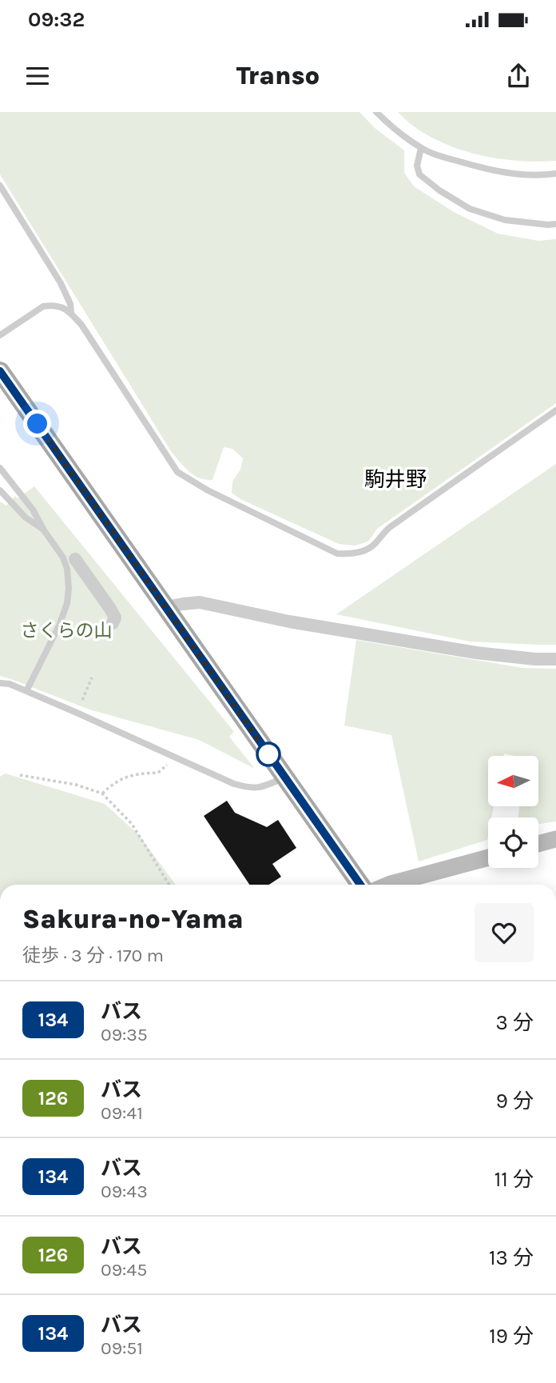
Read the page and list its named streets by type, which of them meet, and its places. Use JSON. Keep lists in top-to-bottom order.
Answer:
{
  "districts": ["駒井野"],
  "parks": ["さくらの山"],
  "lines": ["bus line 134"],
  "north": "left",
  "page": {
    "status": "09:32",
    "header": "Transo",
    "heading": ["Sakura-no-Yama", "徒歩 · 3 分 · 170 m"],
    "list": [
      {
        "mark": "134",
        "name": "バス",
        "note": "09:35",
        "value": "3 分"
      },
      {
        "mark": "126",
        "name": "バス",
        "note": "09:41",
        "value": "9 分"
      },
      {
        "mark": "134",
        "name": "バス",
        "note": "09:43",
        "value": "11 分"
      },
      {
        "mark": "126",
        "name": "バス",
        "note": "09:45",
        "value": "13 分"
      },
      {
        "mark": "134",
        "name": "バス",
        "note": "09:51",
        "value": "19 分"
      }
    ]
  }
}
